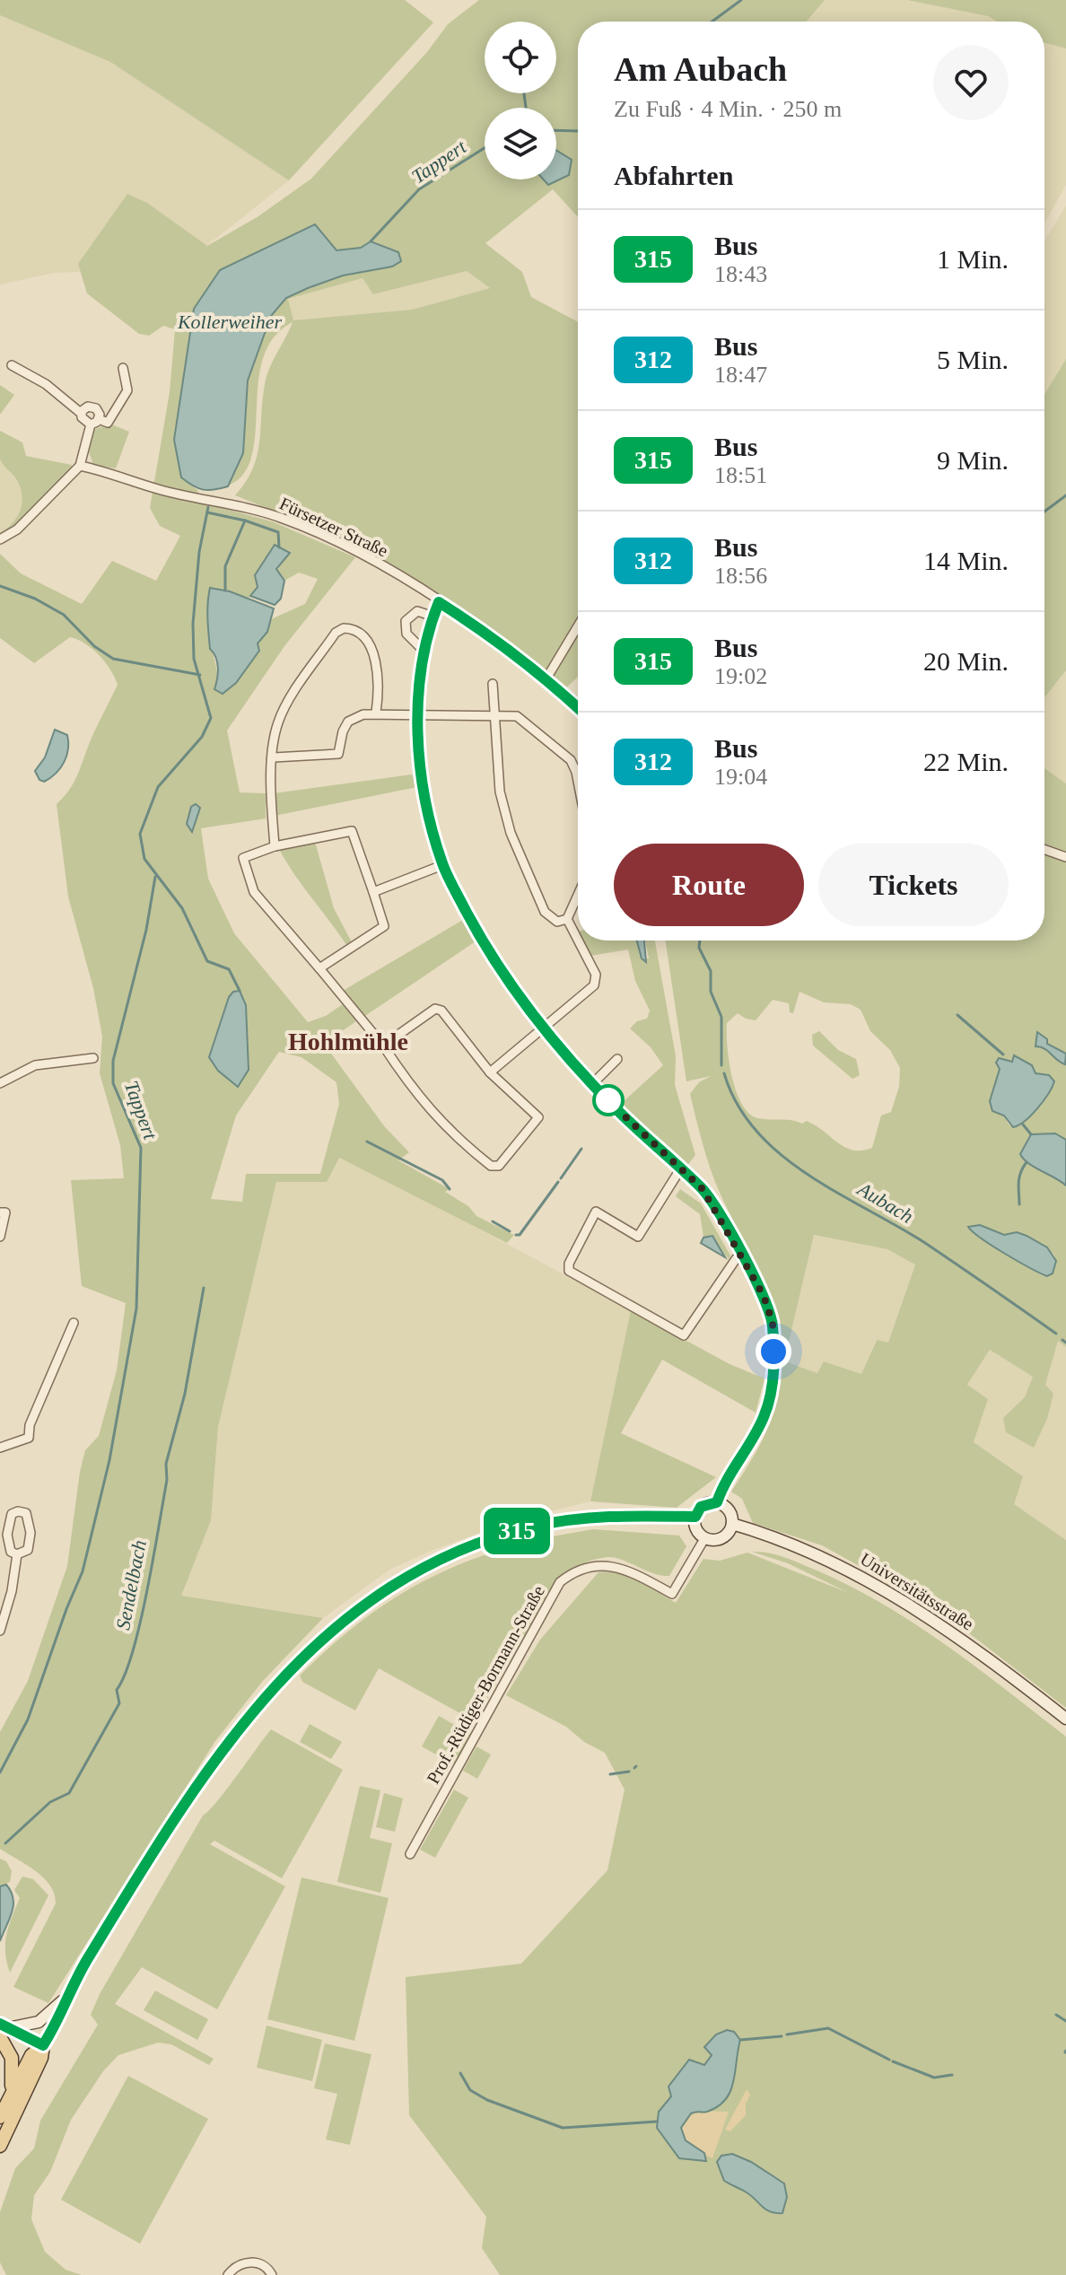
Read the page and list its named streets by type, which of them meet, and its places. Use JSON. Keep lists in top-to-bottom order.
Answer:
{
  "streets": {
    "main road": ["Universitätsstraße"],
    "street": ["Fürsetzer Straße", "Prof.-Rüdiger-Bormann-Straße"]
  },
  "crossings": [
    ["Universitätsstraße", "Prof.-Rüdiger-Bormann-Straße"]
  ],
  "districts": ["Hohlmühle"],
  "water": [
    "Tappert",
    "Kollerweiher",
    "Aubach",
    "Sendelbach"
  ],
  "lines": ["bus line 315"],
  "page": {
    "on_map": "315",
    "heading": [
      ["Am Aubach", "Zu Fuß · 4 Min. · 250 m"],
      "Abfahrten"
    ],
    "list": [
      {
        "mark": "315",
        "name": "Bus",
        "note": "18:43",
        "value": "1 Min."
      },
      {
        "mark": "312",
        "name": "Bus",
        "note": "18:47",
        "value": "5 Min."
      },
      {
        "mark": "315",
        "name": "Bus",
        "note": "18:51",
        "value": "9 Min."
      },
      {
        "mark": "312",
        "name": "Bus",
        "note": "18:56",
        "value": "14 Min."
      },
      {
        "mark": "315",
        "name": "Bus",
        "note": "19:02",
        "value": "20 Min."
      },
      {
        "mark": "312",
        "name": "Bus",
        "note": "19:04",
        "value": "22 Min."
      }
    ],
    "buttons": ["Route", "Tickets"]
  }
}
